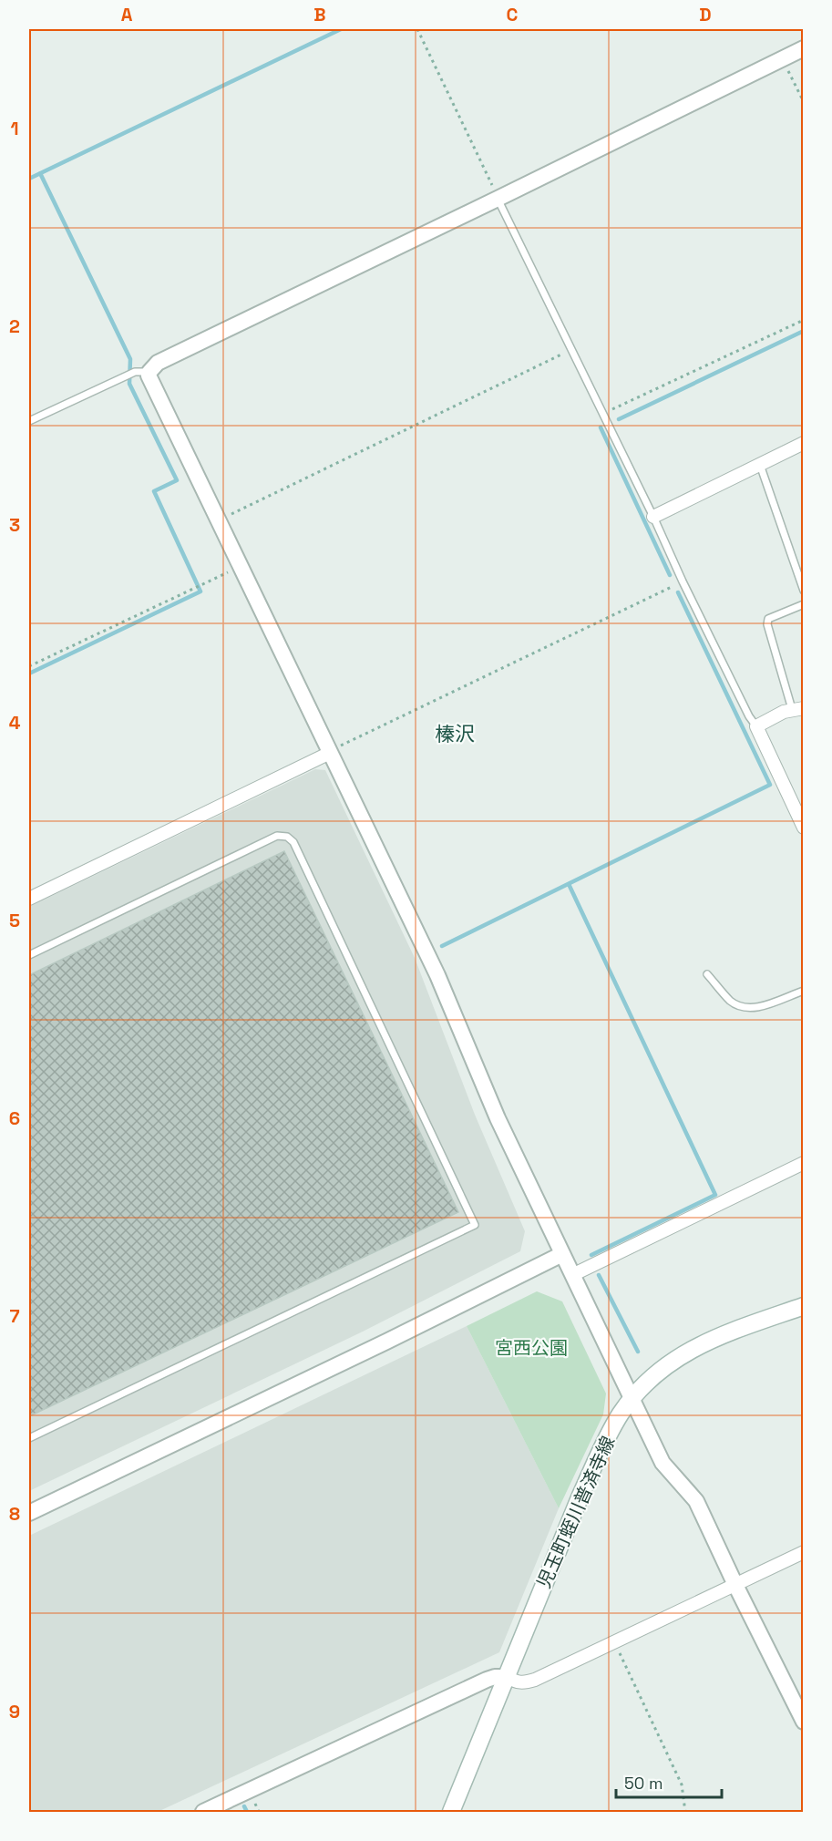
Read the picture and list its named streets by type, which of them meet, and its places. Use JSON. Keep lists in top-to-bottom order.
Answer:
{
  "streets": {
    "main road": ["児玉町蛭川普済寺線"]
  },
  "districts": ["榛沢"],
  "parks": ["宮西公園"],
  "scale_bar": "50 m",
  "grid": {
    "columns": [
      "A",
      "B",
      "C",
      "D"
    ],
    "rows": [
      "1",
      "2",
      "3",
      "4",
      "5",
      "6",
      "7",
      "8",
      "9"
    ]
  }
}
